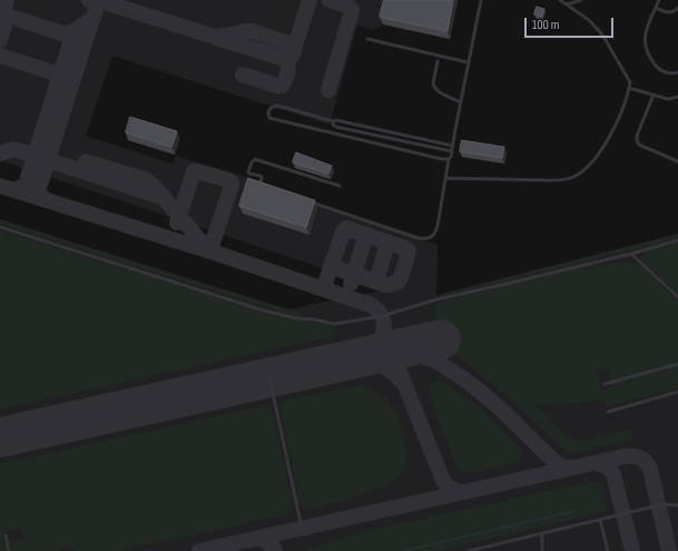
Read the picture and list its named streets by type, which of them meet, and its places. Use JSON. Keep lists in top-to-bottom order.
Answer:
{
  "scale_bar": "100 m"
}
